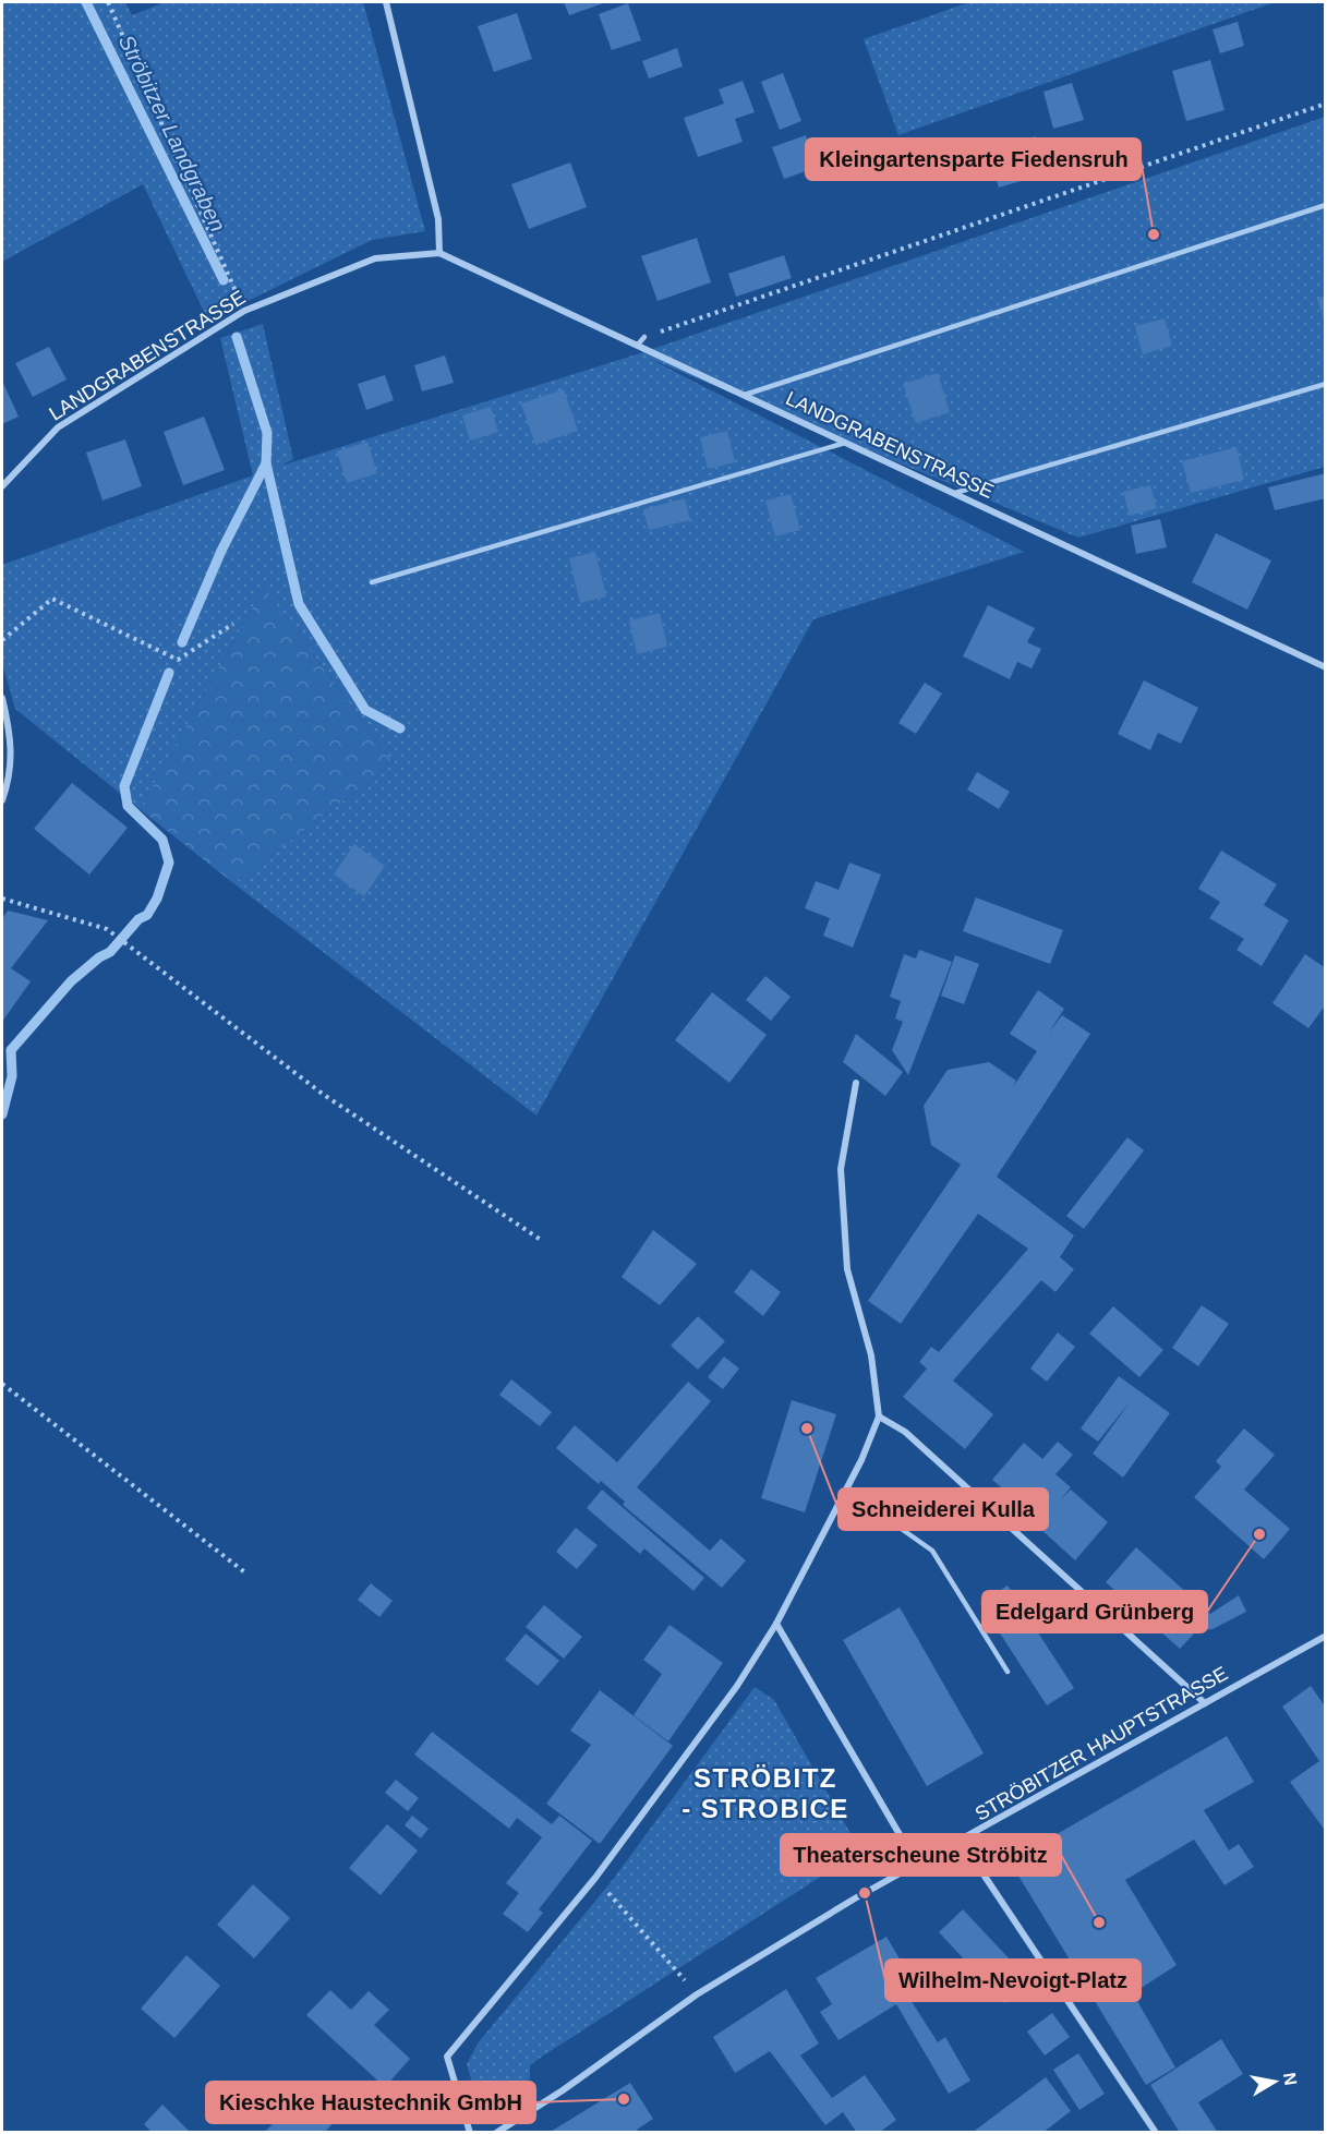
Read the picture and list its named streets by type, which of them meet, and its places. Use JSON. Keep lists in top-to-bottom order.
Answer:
{
  "streets": {
    "street": ["LANDGRABENSTRASSE", "STRÖBITZER HAUPTSTRASSE"]
  },
  "districts": ["STRÖBITZ - STROBICE"],
  "water": ["Ströbitzer Landgraben"],
  "places": [
    "Kleingartensparte Fiedensruh",
    "Schneiderei Kulla",
    "Edelgard Grünberg",
    "Wilhelm-Nevoigt-Platz",
    "Theaterscheune Ströbitz",
    "Kieschke Haustechnik GmbH"
  ],
  "north": "right"
}
